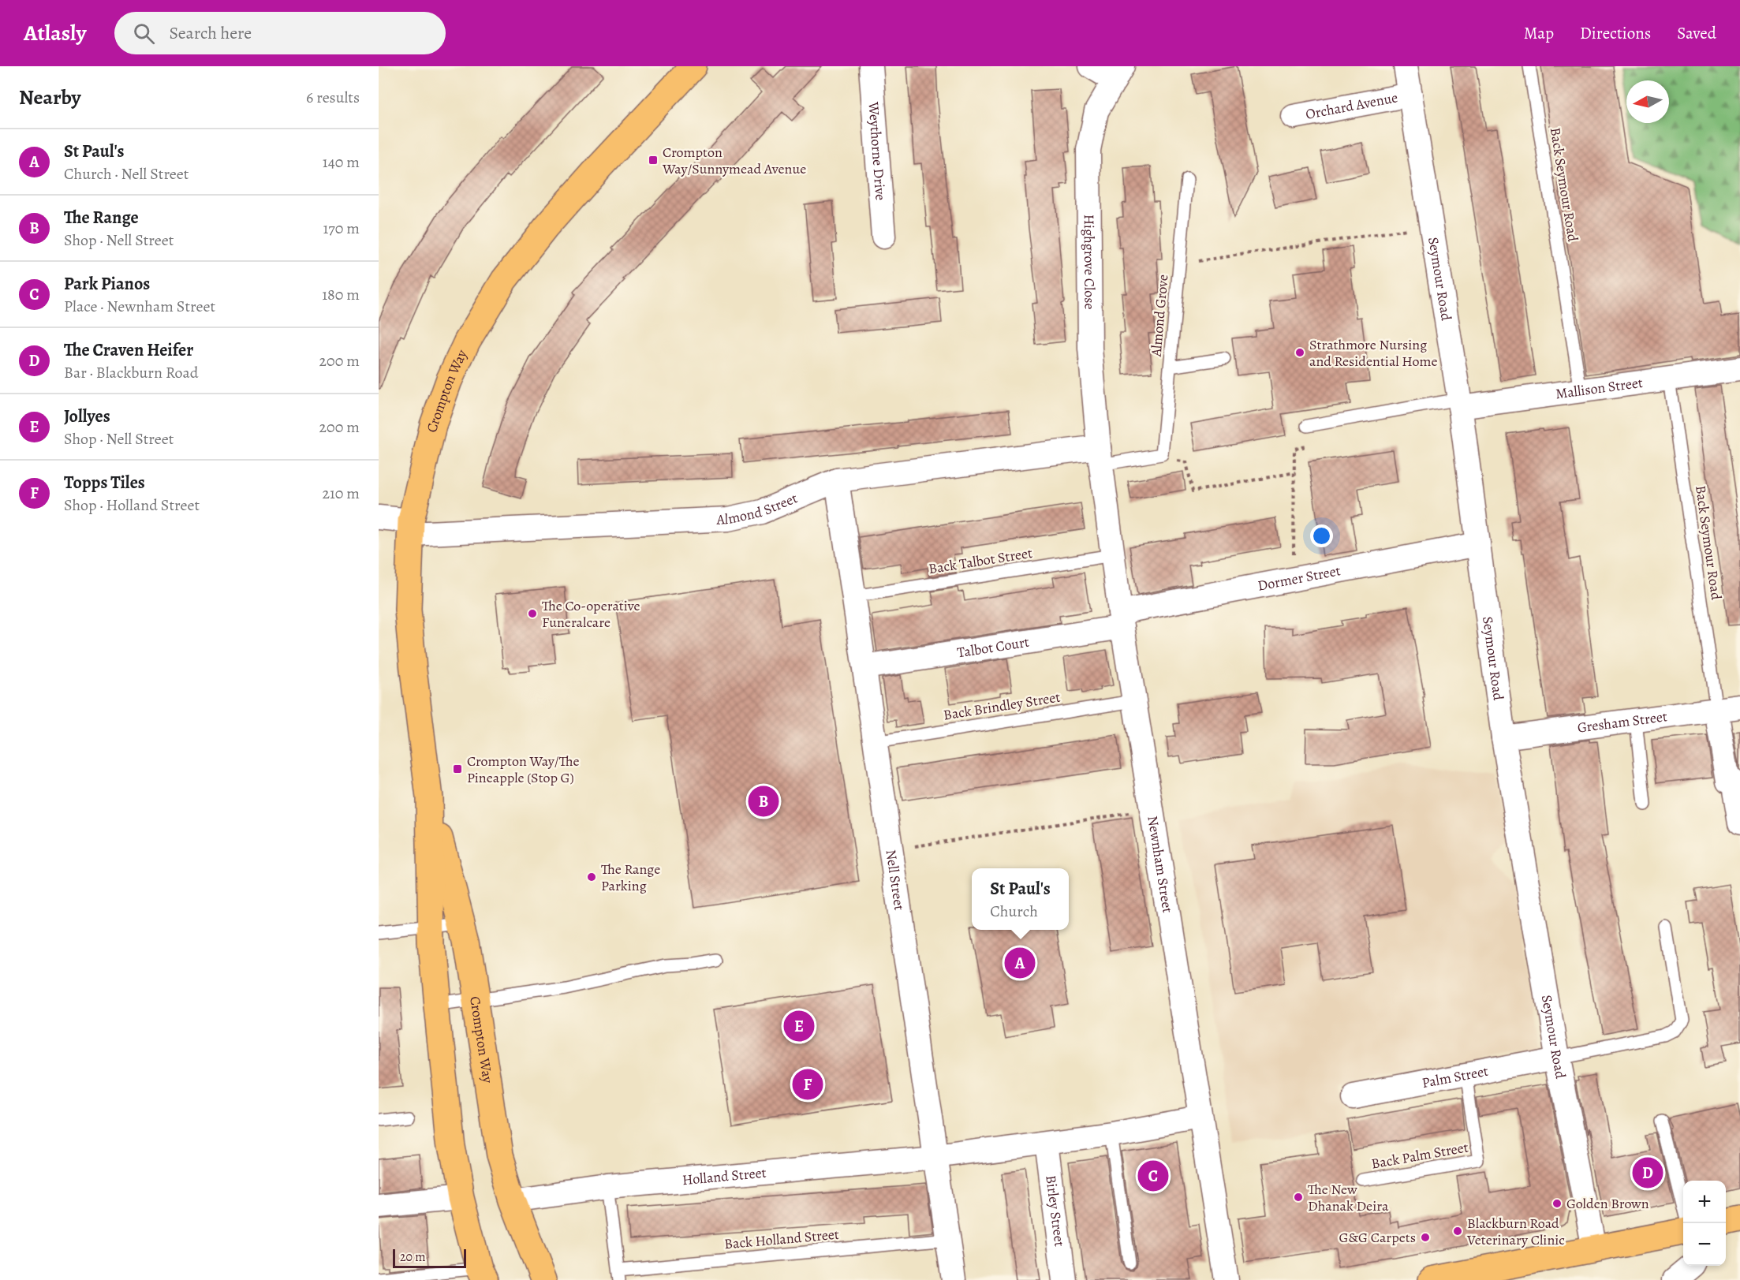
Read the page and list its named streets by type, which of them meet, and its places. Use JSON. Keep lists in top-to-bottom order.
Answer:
{
  "streets": {
    "highway": ["Crompton Way"],
    "street": [
      "Orchard Avenue",
      "Weythorne Drive",
      "Highgrove Close",
      "Seymour Road",
      "Mallison Street",
      "Almond Street",
      "Dormer Street",
      "Talbot Court",
      "Gresham Street",
      "Newnham Street",
      "Nell Street",
      "Palm Street",
      "Holland Street",
      "Birley Street"
    ],
    "lane": [
      "Back Seymour Road",
      "Almond Grove",
      "Back Talbot Street",
      "Back Brindley Street",
      "Back Palm Street",
      "Back Holland Street"
    ]
  },
  "crossings": [
    ["Orchard Avenue", "Seymour Road"],
    ["Back Seymour Road", "Mallison Street"],
    ["Back Seymour Road", "Gresham Street"],
    ["Highgrove Close", "Almond Street"],
    ["Highgrove Close", "Newnham Street"],
    ["Seymour Road", "Mallison Street"],
    ["Seymour Road", "Dormer Street"],
    ["Seymour Road", "Gresham Street"],
    ["Seymour Road", "Palm Street"],
    ["Crompton Way", "Almond Street"],
    ["Crompton Way", "Holland Street"],
    ["Almond Street", "Newnham Street"],
    ["Almond Street", "Nell Street"],
    ["Back Talbot Street", "Newnham Street"],
    ["Back Talbot Street", "Nell Street"],
    ["Dormer Street", "Talbot Court"],
    ["Dormer Street", "Newnham Street"],
    ["Talbot Court", "Newnham Street"],
    ["Talbot Court", "Nell Street"],
    ["Back Brindley Street", "Newnham Street"],
    ["Back Brindley Street", "Nell Street"],
    ["Newnham Street", "Holland Street"],
    ["Nell Street", "Holland Street"],
    ["Nell Street", "Back Holland Street"],
    ["Palm Street", "Back Palm Street"],
    ["Holland Street", "Birley Street"]
  ],
  "places": {
    "transit": ["Crompton Way/Sunnymead Avenue", "Crompton Way/The Pineapple (Stop G)"],
    "other": [
      "Strathmore Nursing and Residential Home",
      "The Co-operative Funeralcare",
      "The Range Parking",
      "The New Dhanak Deira",
      "Golden Brown",
      "Blackburn Road Veterinary Clinic",
      "G&G Carpets"
    ]
  },
  "scale_bar": "20 m",
  "north": "left",
  "page": {
    "header": "Atlasly",
    "search": "Search here",
    "nav": ["Map", "Directions", "Saved"],
    "heading": ["Nearby", "6 results"],
    "list": [
      {
        "mark": "A",
        "name": "St Paul's",
        "note": "Church · Nell Street",
        "value": "140 m"
      },
      {
        "mark": "B",
        "name": "The Range",
        "note": "Shop · Nell Street",
        "value": "170 m"
      },
      {
        "mark": "C",
        "name": "Park Pianos",
        "note": "Place · Newnham Street",
        "value": "180 m"
      },
      {
        "mark": "D",
        "name": "The Craven Heifer",
        "note": "Bar · Blackburn Road",
        "value": "200 m"
      },
      {
        "mark": "E",
        "name": "Jollyes",
        "note": "Shop · Nell Street",
        "value": "200 m"
      },
      {
        "mark": "F",
        "name": "Topps Tiles",
        "note": "Shop · Holland Street",
        "value": "210 m"
      }
    ],
    "pins": [
      "B",
      "A",
      "E",
      "F",
      "D",
      "C"
    ],
    "popup": ["St Paul's", "Church"],
    "map_buttons": ["+", "−"],
    "scale": "20 m"
  }
}
